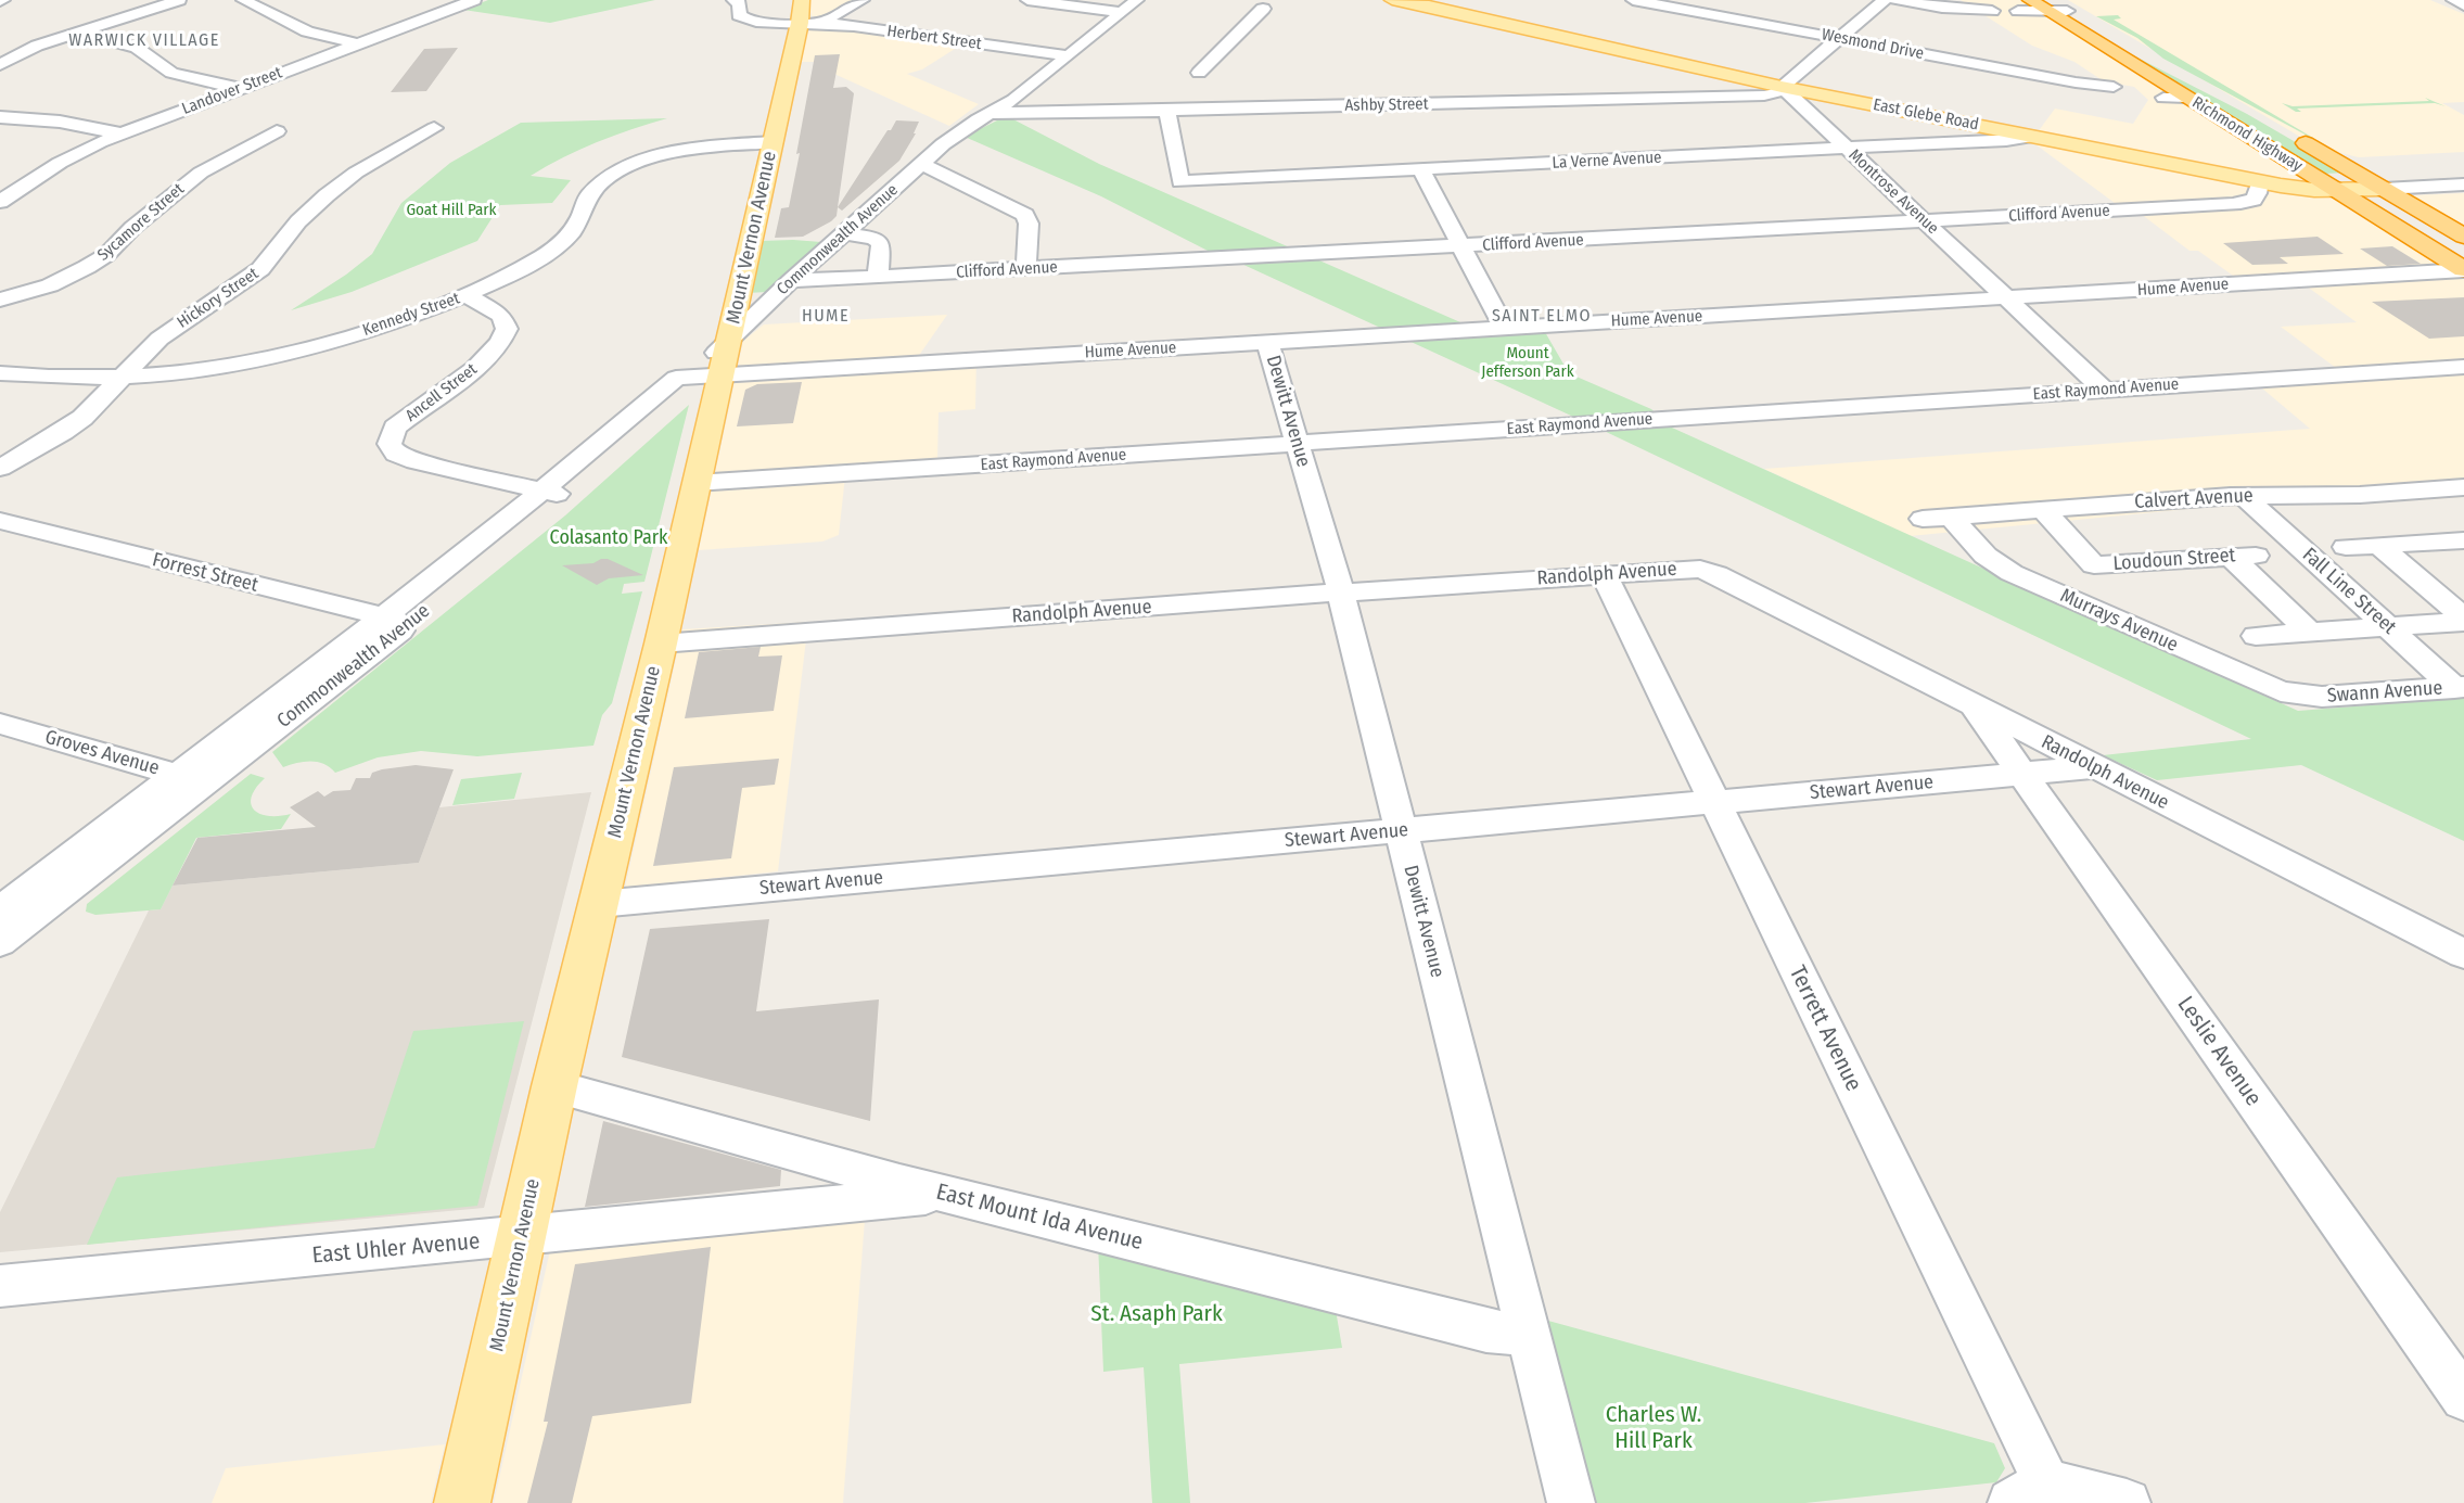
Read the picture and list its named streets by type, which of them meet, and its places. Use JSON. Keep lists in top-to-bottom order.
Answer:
{
  "streets": {
    "highway": ["Richmond Highway"],
    "main road": ["East Glebe Road", "Mount Vernon Avenue"],
    "street": [
      "Herbert Street",
      "Wesmond Drive",
      "Landover Street",
      "Ashby Street",
      "La Verne Avenue",
      "Montrose Avenue",
      "Clifford Avenue",
      "Sycamore Street",
      "Commonwealth Avenue",
      "Hume Avenue",
      "Hickory Street",
      "Kennedy Street",
      "East Raymond Avenue",
      "Ancell Street",
      "Dewitt Avenue",
      "Calvert Avenue",
      "Loudoun Street",
      "Forrest Street",
      "Randolph Avenue",
      "Fall Line Street",
      "Murrays Avenue",
      "Swann Avenue",
      "Groves Avenue",
      "Stewart Avenue",
      "Terrett Avenue",
      "Leslie Avenue",
      "East Mount Ida Avenue",
      "East Uhler Avenue"
    ]
  },
  "crossings": [
    ["Herbert Street", "Mount Vernon Avenue"],
    ["Herbert Street", "Commonwealth Avenue"],
    ["Ashby Street", "East Glebe Road"],
    ["Ashby Street", "La Verne Avenue"],
    ["Ashby Street", "Montrose Avenue"],
    ["Ashby Street", "Commonwealth Avenue"],
    ["East Glebe Road", "Richmond Highway"],
    ["East Glebe Road", "La Verne Avenue"],
    ["East Glebe Road", "Montrose Avenue"],
    ["East Glebe Road", "Clifford Avenue"],
    ["Richmond Highway", "Hume Avenue"],
    ["La Verne Avenue", "Montrose Avenue"],
    ["Montrose Avenue", "Clifford Avenue"],
    ["Montrose Avenue", "Hume Avenue"],
    ["Montrose Avenue", "East Raymond Avenue"],
    ["Clifford Avenue", "Commonwealth Avenue"],
    ["Mount Vernon Avenue", "Commonwealth Avenue"],
    ["Mount Vernon Avenue", "Hume Avenue"],
    ["Mount Vernon Avenue", "Kennedy Street"],
    ["Mount Vernon Avenue", "East Raymond Avenue"],
    ["Mount Vernon Avenue", "Randolph Avenue"],
    ["Mount Vernon Avenue", "Stewart Avenue"],
    ["Mount Vernon Avenue", "East Mount Ida Avenue"],
    ["Mount Vernon Avenue", "East Uhler Avenue"],
    ["Commonwealth Avenue", "Hume Avenue"],
    ["Commonwealth Avenue", "Ancell Street"],
    ["Commonwealth Avenue", "Forrest Street"],
    ["Commonwealth Avenue", "Groves Avenue"],
    ["Hume Avenue", "Dewitt Avenue"],
    ["Hickory Street", "Kennedy Street"],
    ["Kennedy Street", "Ancell Street"],
    ["East Raymond Avenue", "Dewitt Avenue"],
    ["Dewitt Avenue", "Randolph Avenue"],
    ["Dewitt Avenue", "Stewart Avenue"],
    ["Dewitt Avenue", "East Mount Ida Avenue"],
    ["Calvert Avenue", "Loudoun Street"],
    ["Calvert Avenue", "Fall Line Street"],
    ["Calvert Avenue", "Murrays Avenue"],
    ["Randolph Avenue", "Stewart Avenue"],
    ["Randolph Avenue", "Terrett Avenue"],
    ["Randolph Avenue", "Leslie Avenue"],
    ["Fall Line Street", "Swann Avenue"],
    ["Murrays Avenue", "Swann Avenue"],
    ["Stewart Avenue", "Terrett Avenue"],
    ["Stewart Avenue", "Leslie Avenue"],
    ["East Mount Ida Avenue", "East Uhler Avenue"]
  ],
  "districts": ["WARWICK VILLAGE", "HUME", "SAINT ELMO"],
  "parks": [
    "Goat Hill Park",
    "Mount Jefferson Park",
    "Colasanto Park",
    "St. Asaph Park",
    "Charles W. Hill Park"
  ]
}
